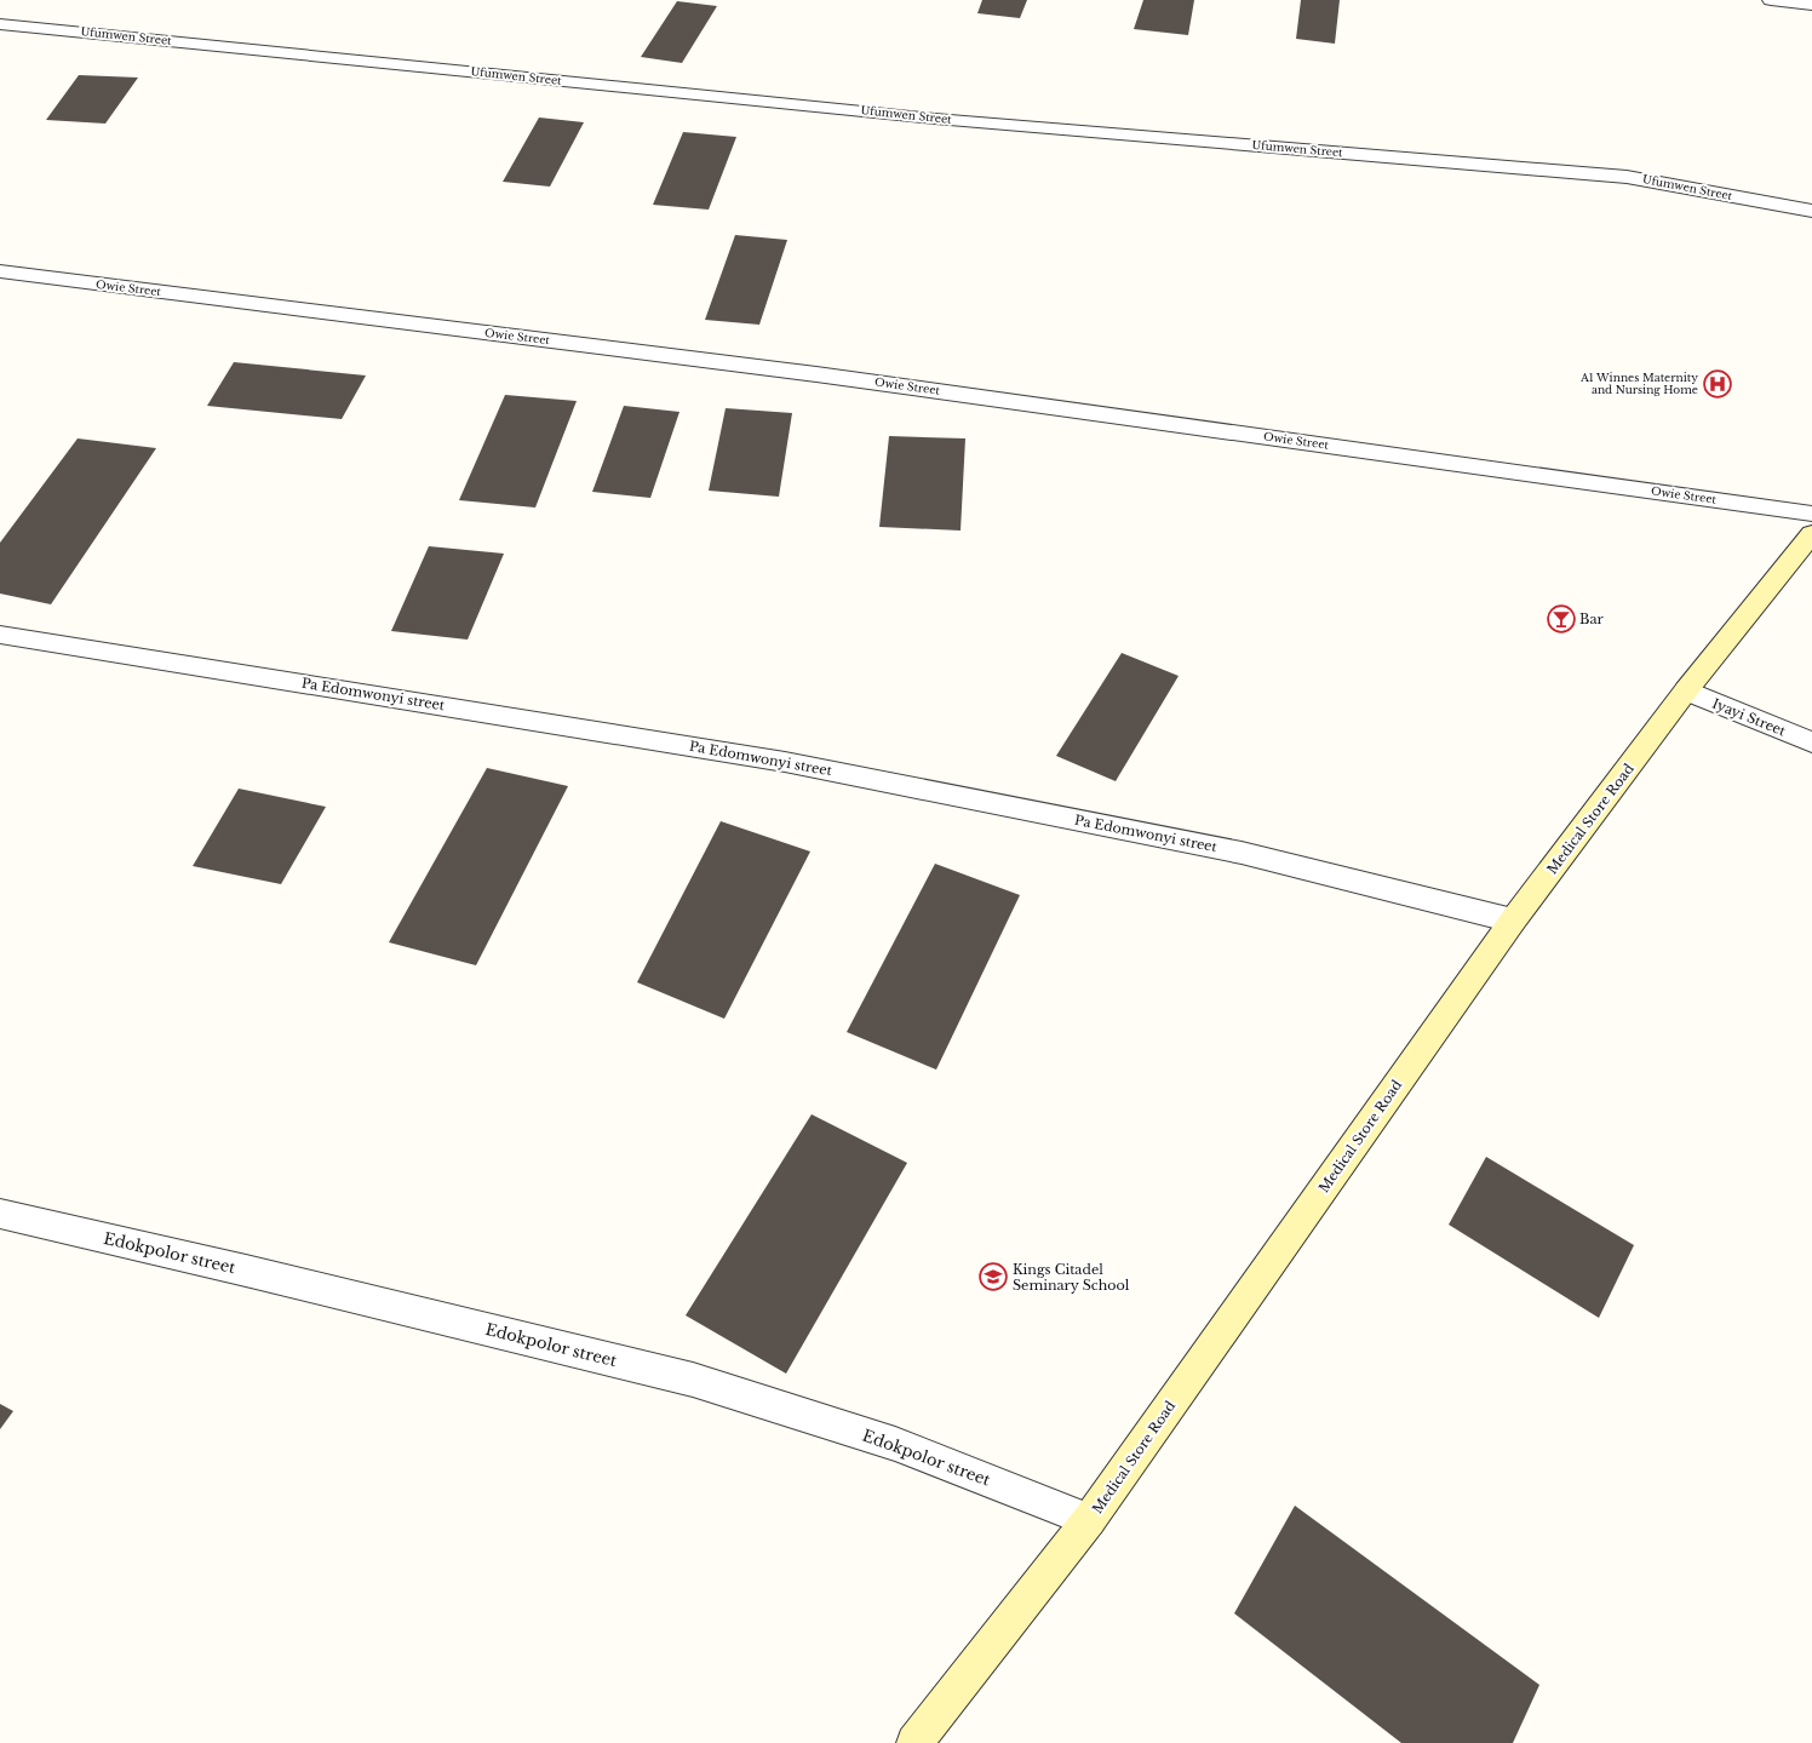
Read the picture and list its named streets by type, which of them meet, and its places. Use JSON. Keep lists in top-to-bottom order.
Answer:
{
  "streets": {
    "street": [
      "Ufumwen Street",
      "Owie Street",
      "Pa Edomwonyi street",
      "Iyayi Street",
      "Medical Store Road",
      "Edokpolor street"
    ]
  },
  "crossings": [
    ["Pa Edomwonyi street", "Medical Store Road"],
    ["Iyayi Street", "Medical Store Road"],
    ["Medical Store Road", "Edokpolor street"]
  ],
  "places": {
    "hospital": ["A1 Winnes Maternity and Nursing Home"],
    "bar": ["Bar"],
    "school or university": ["Kings Citadel Seminary School"]
  }
}
